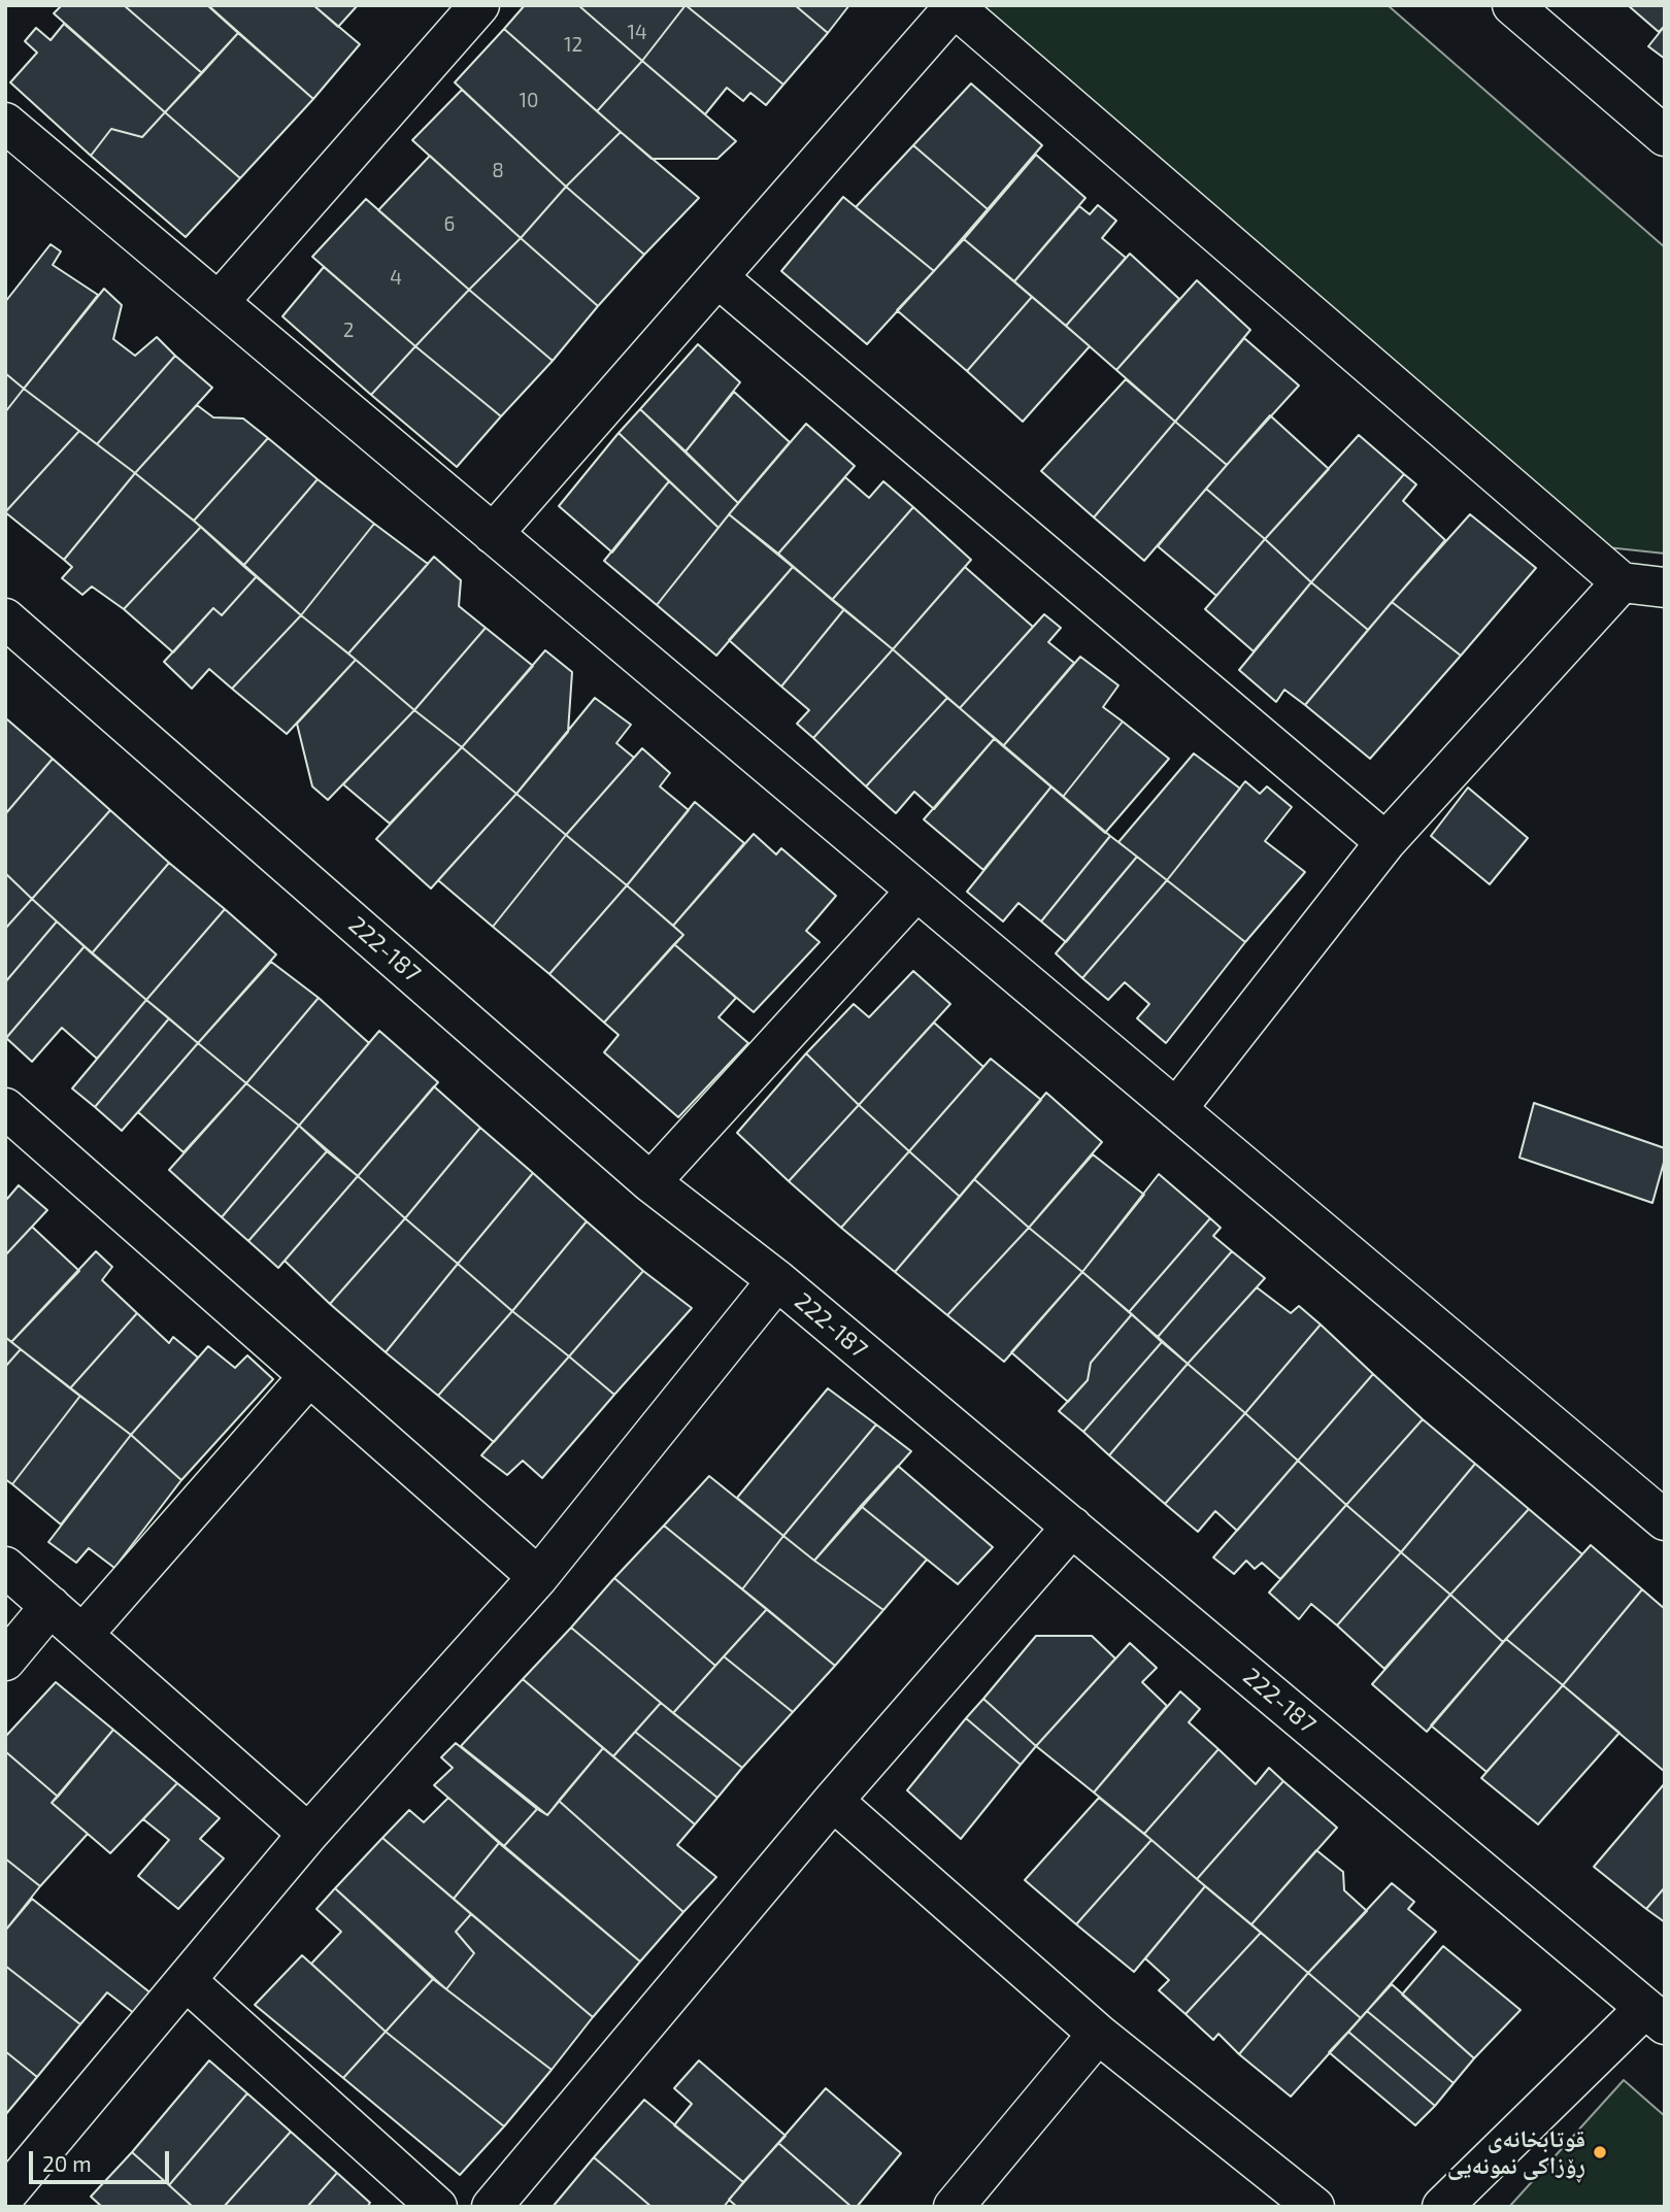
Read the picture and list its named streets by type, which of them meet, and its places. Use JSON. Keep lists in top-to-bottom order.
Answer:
{
  "streets": {
    "street": ["222-187"]
  },
  "places": ["قوتابخانەی ڕۆزاکی نمونەیی"],
  "house_numbers": [
    "14",
    "12",
    "10",
    "8",
    "6",
    "4",
    "2"
  ],
  "scale_bar": "20 m"
}
